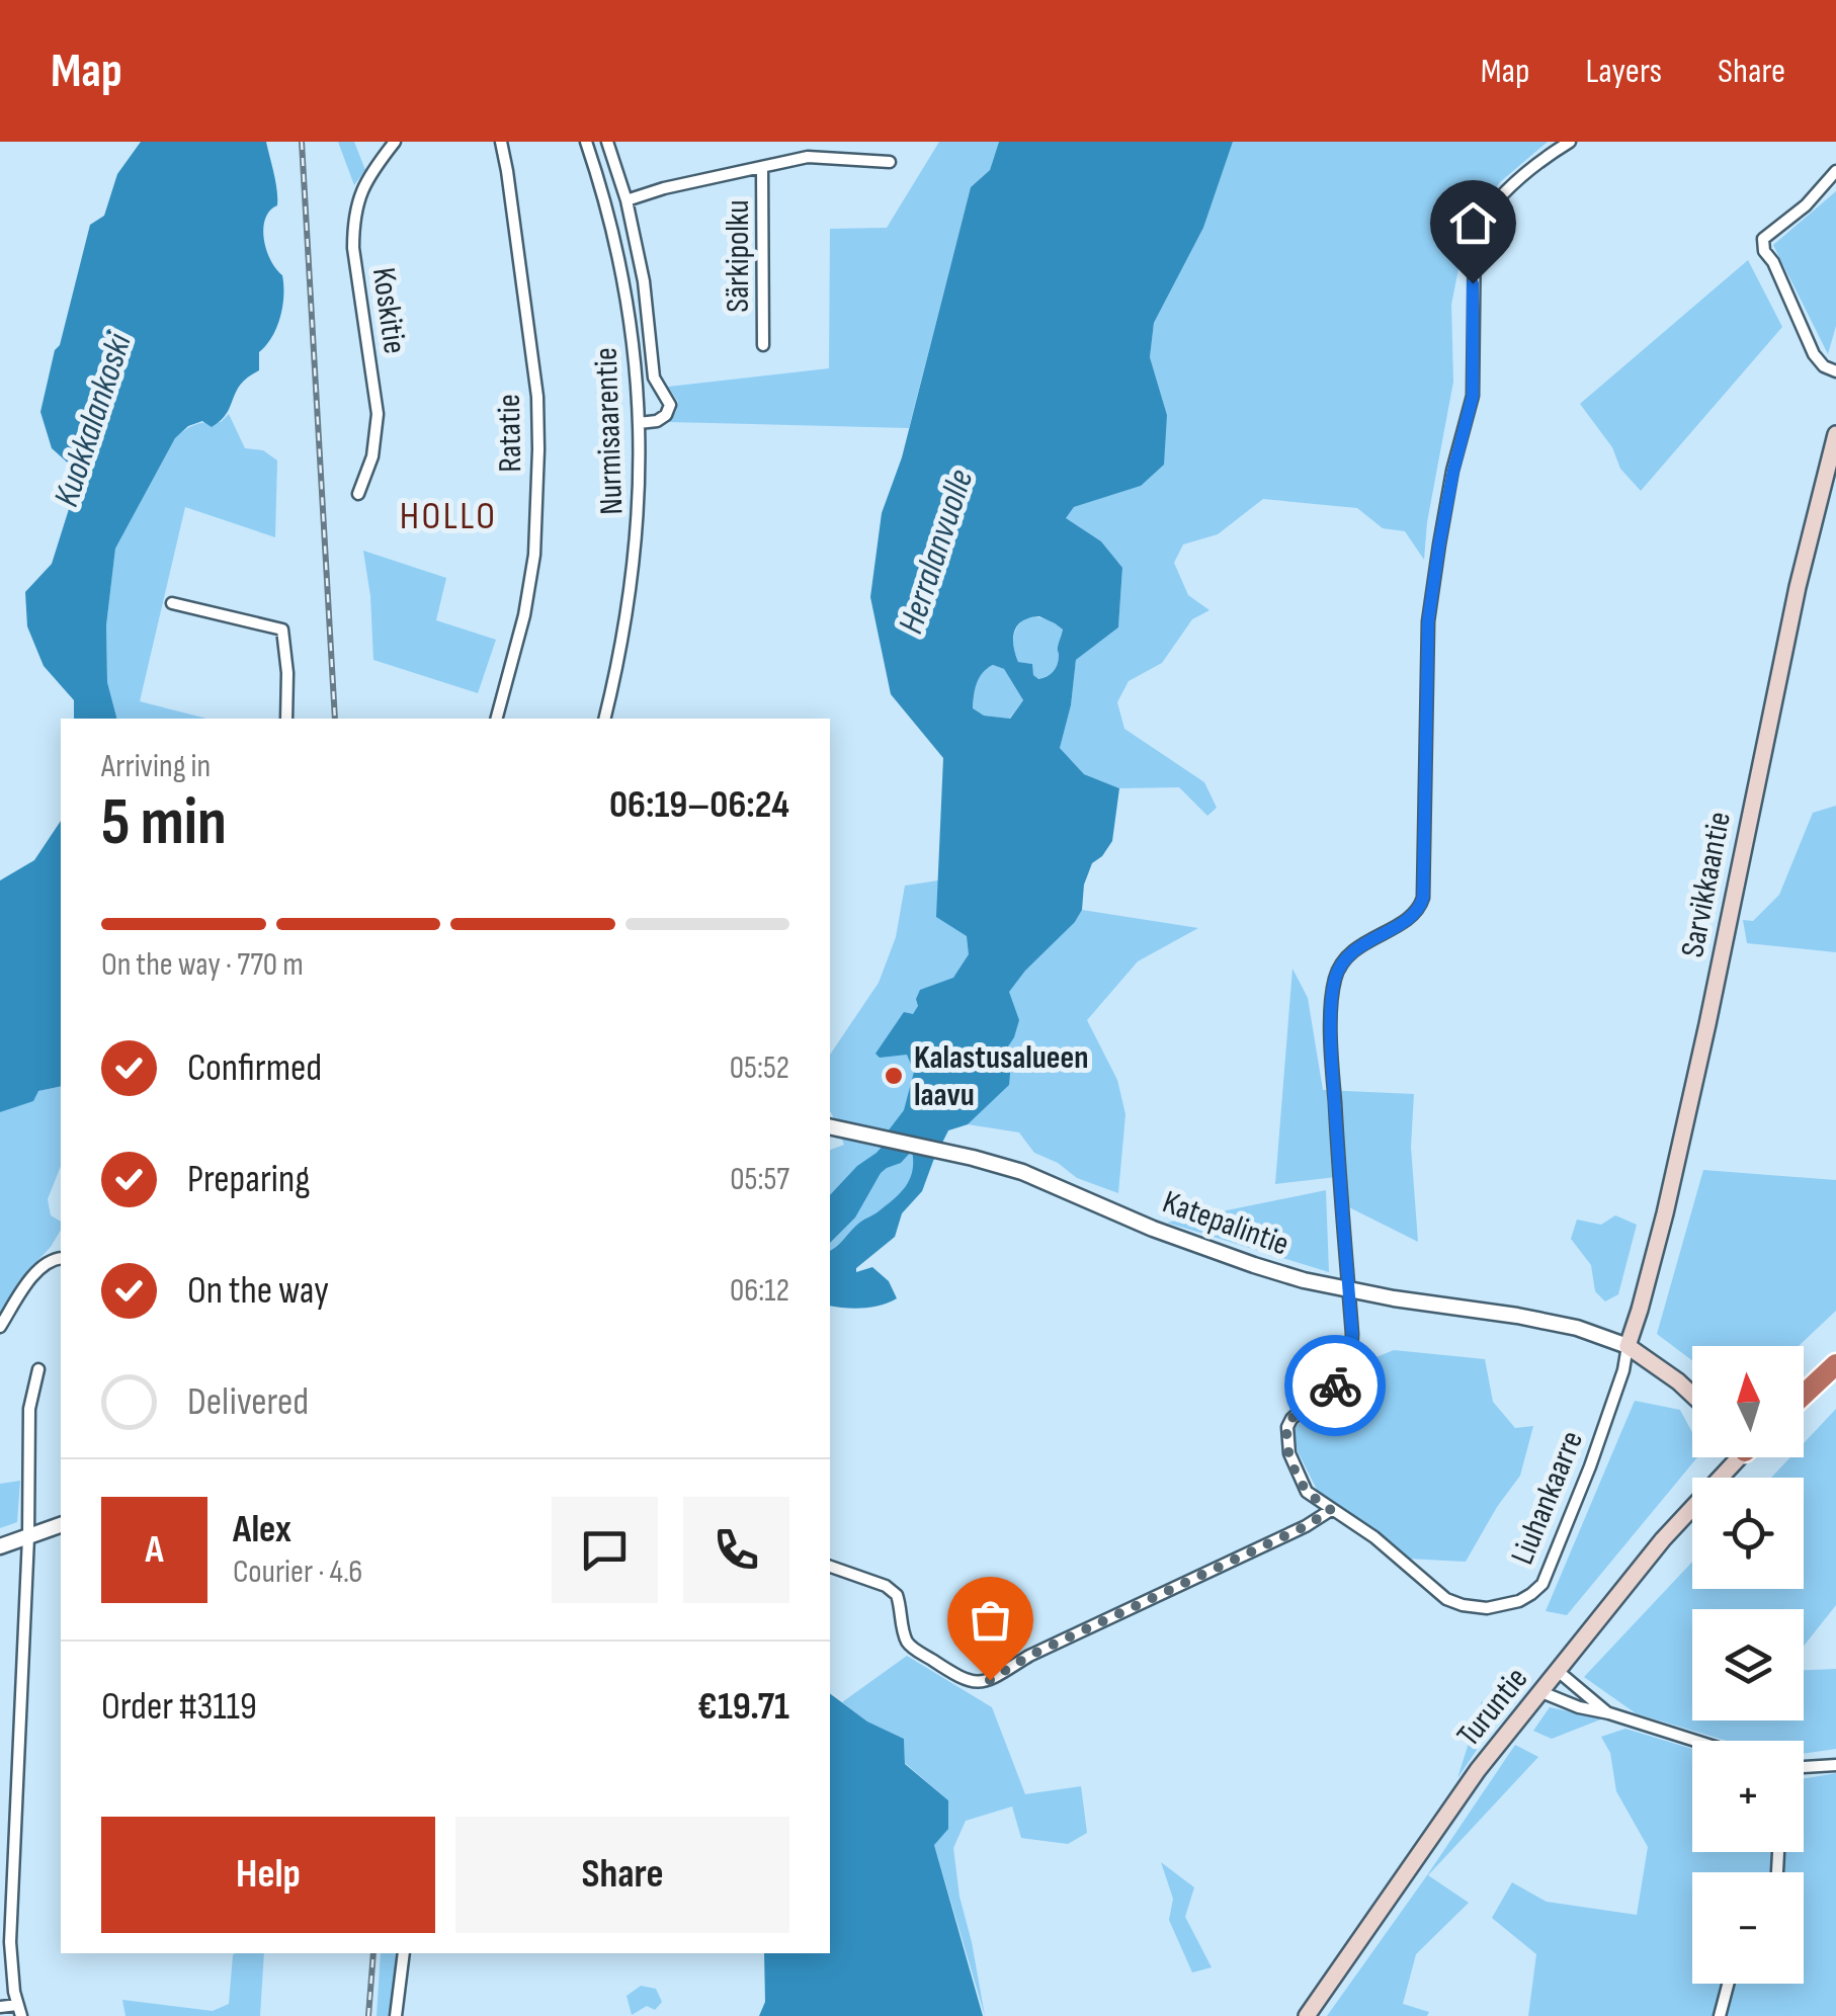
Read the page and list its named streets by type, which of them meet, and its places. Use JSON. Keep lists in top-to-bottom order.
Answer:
{
  "streets": {
    "main road": ["Sarvikkaantie", "Katepalintie", "Turuntie"],
    "street": [
      "Särkipolku",
      "Koskitie",
      "Nurmisaarentie",
      "Ratatie",
      "Liuhankaarre"
    ]
  },
  "crossings": [
    ["Sarvikkaantie", "Katepalintie"],
    ["Sarvikkaantie", "Liuhankaarre"],
    ["Katepalintie", "Liuhankaarre"]
  ],
  "districts": ["HOLLO"],
  "water": ["Kuokkalankoski", "Herralanvuolle"],
  "places": ["Kalastusalueen laavu"],
  "north": "top",
  "page": {
    "header": "Map",
    "nav": ["Map", "Layers", "Share"],
    "heading": ["5 min", "Arriving in", "06:19–06:24"],
    "panel": [
      "Alex",
      "Courier · 4.6",
      "Order #3119",
      "€19.71"
    ],
    "bar": "On the way · 770 m",
    "list": [
      ["Confirmed", "05:52"],
      ["Preparing", "05:57"],
      ["On the way", "06:12"],
      "Delivered"
    ],
    "map_buttons": ["+", "−"],
    "round": "A",
    "buttons": ["Help", "Share"]
  }
}
